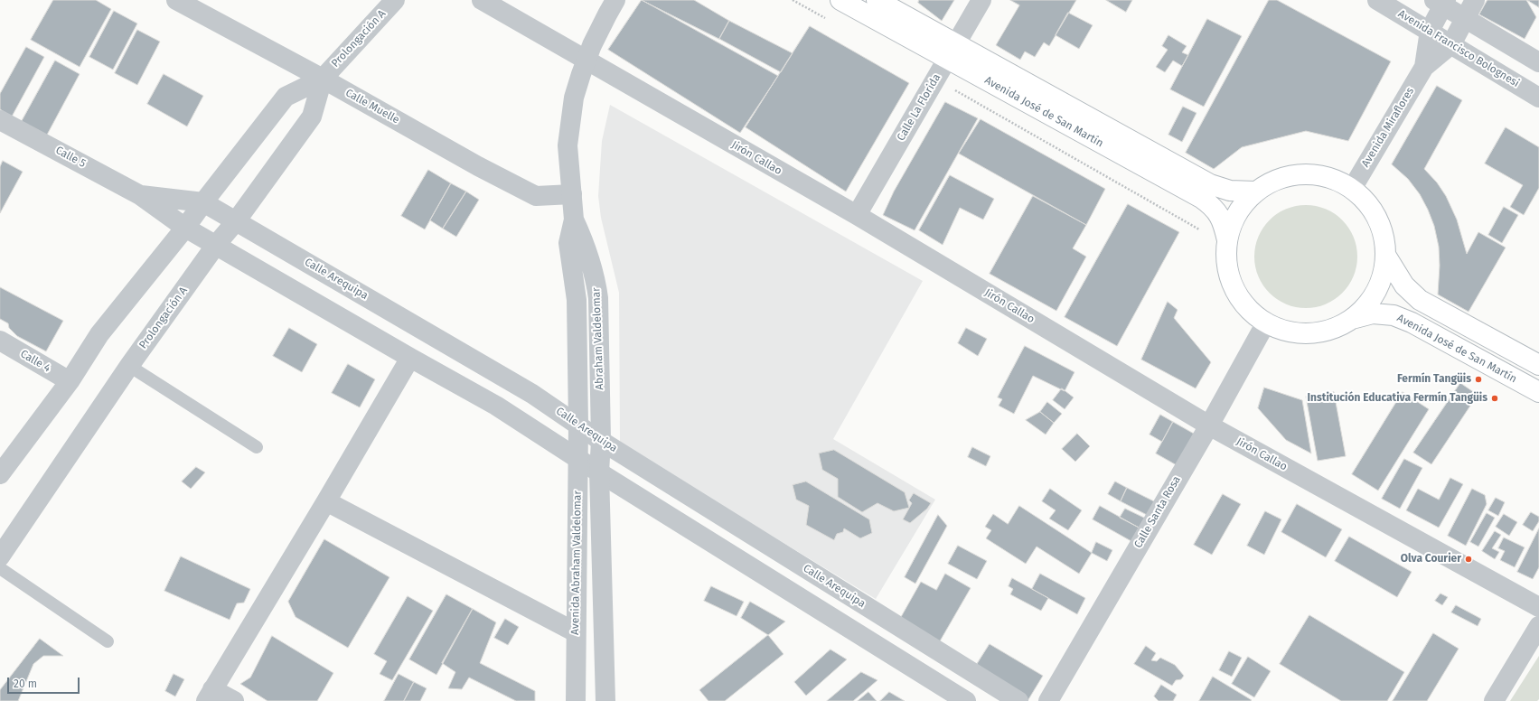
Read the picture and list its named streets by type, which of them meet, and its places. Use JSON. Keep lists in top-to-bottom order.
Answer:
{
  "streets": {
    "main road": ["Avenida José de San Martín"],
    "street": [
      "Prolongación A",
      "Avenida Francisco Bolognesi",
      "Calle Muelle",
      "Calle La Florida",
      "Avenida Miraflores",
      "Calle 5",
      "Jirón Callao",
      "Calle Arequipa",
      "Abraham Valdelomar",
      "Calle 4",
      "Calle Santa Rosa",
      "Avenida Abraham Valdelomar"
    ]
  },
  "crossings": [
    ["Prolongación A", "Calle Muelle"],
    ["Prolongación A", "Calle Arequipa"],
    ["Prolongación A", "Calle 4"],
    ["Avenida Francisco Bolognesi", "Avenida Miraflores"],
    ["Calle Muelle", "Abraham Valdelomar"],
    ["Calle La Florida", "Avenida José de San Martín"],
    ["Calle La Florida", "Jirón Callao"],
    ["Calle 5", "Calle Arequipa"],
    ["Jirón Callao", "Abraham Valdelomar"],
    ["Jirón Callao", "Calle Santa Rosa"],
    ["Calle Arequipa", "Abraham Valdelomar"],
    ["Calle Arequipa", "Avenida Abraham Valdelomar"],
    ["Abraham Valdelomar", "Avenida Abraham Valdelomar"]
  ],
  "places": ["Fermín Tangüis", "Institución Educativa Fermín Tangüis", "Olva Courier"],
  "scale_bar": "20 m"
}
